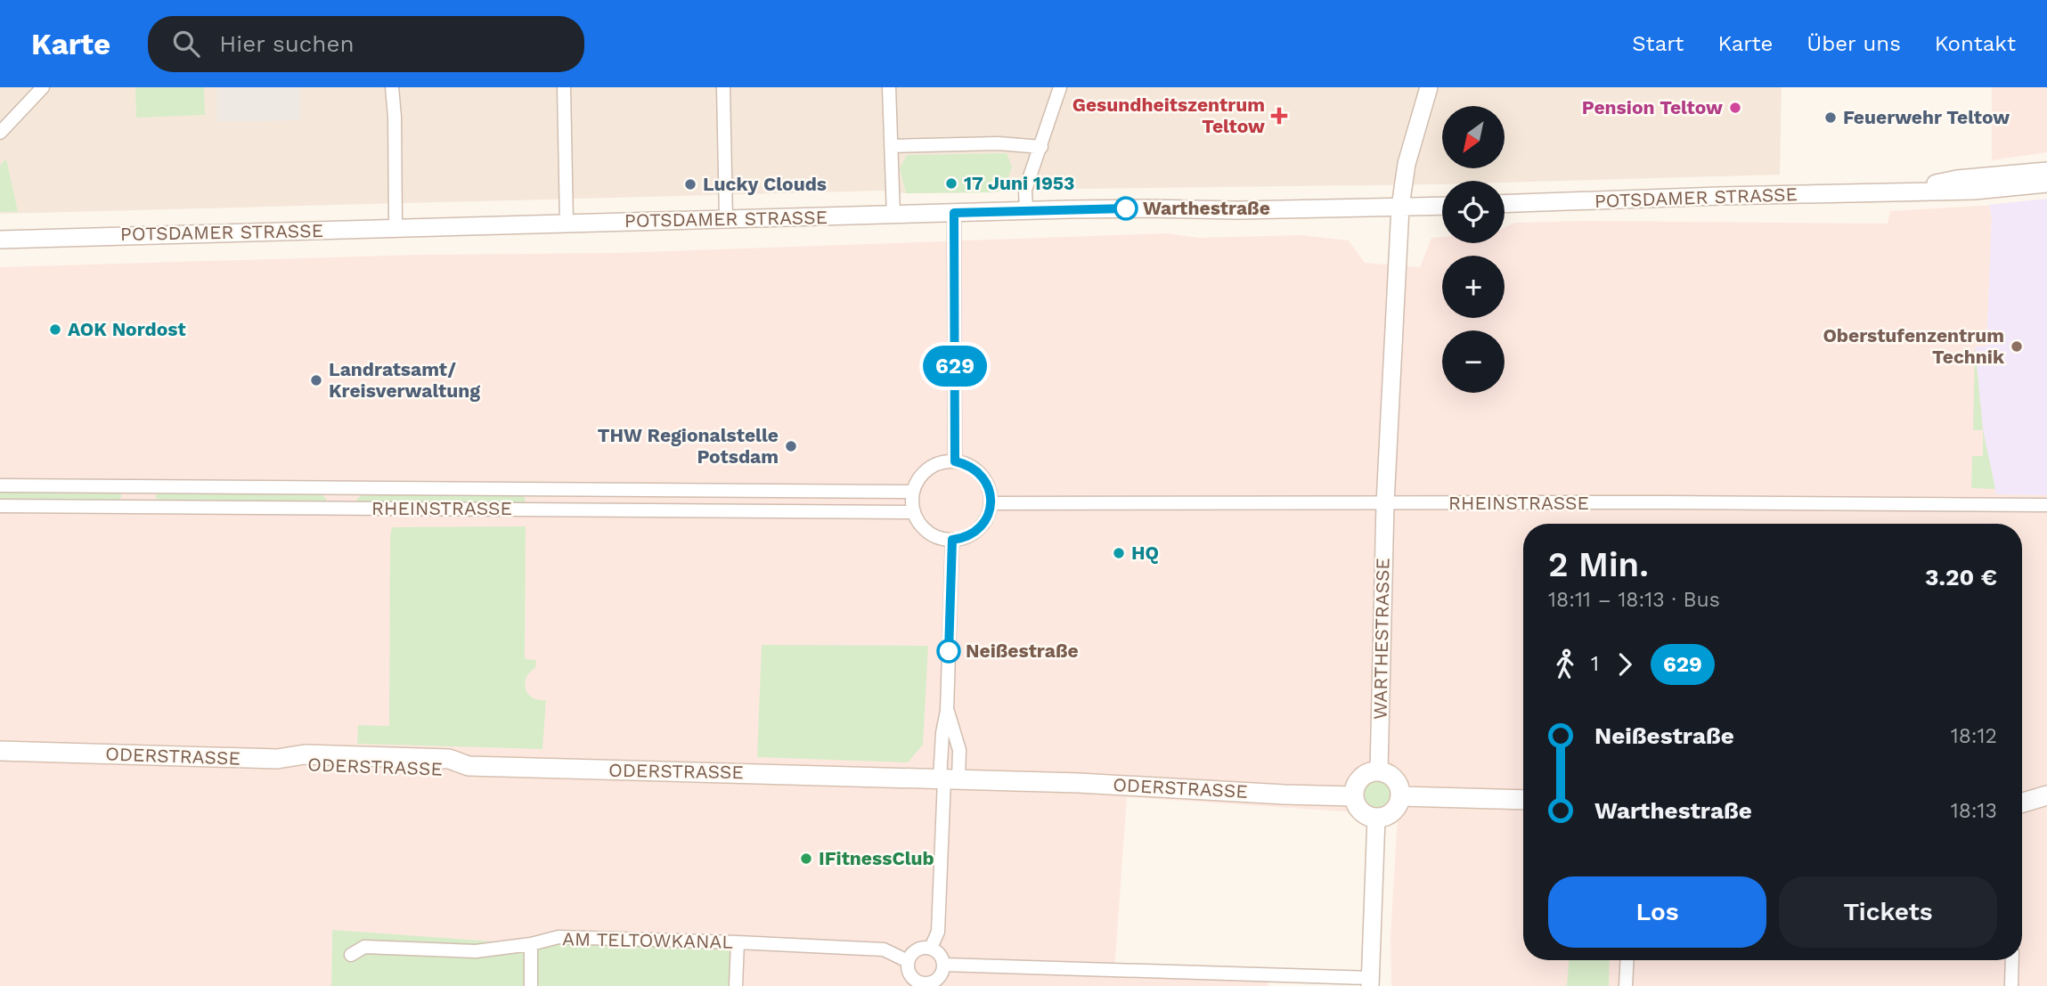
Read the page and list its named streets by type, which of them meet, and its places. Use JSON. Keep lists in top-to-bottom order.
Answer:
{
  "streets": {
    "main road": ["ODERSTRASSE"],
    "street": [
      "POTSDAMER STRASSE",
      "RHEINSTRASSE",
      "WARTHESTRASSE",
      "AM TELTOWKANAL"
    ]
  },
  "crossings": [
    ["POTSDAMER STRASSE", "WARTHESTRASSE"],
    ["RHEINSTRASSE", "WARTHESTRASSE"],
    ["WARTHESTRASSE", "ODERSTRASSE"]
  ],
  "places": {
    "other": [
      "Pension Teltow",
      "Feuerwehr Teltow",
      "17 Juni 1953",
      "Lucky Clouds",
      "Warthestraße",
      "AOK Nordost",
      "Oberstufenzentrum Technik",
      "Landratsamt/ Kreisverwaltung",
      "THW Regionalstelle Potsdam",
      "HQ",
      "Neißestraße",
      "IFitnessClub"
    ],
    "health": ["Gesundheitszentrum Teltow"]
  },
  "lines": ["bus line 629"],
  "north": "bottom left",
  "page": {
    "header": "Karte",
    "search": "Hier suchen",
    "nav": [
      "Start",
      "Karte",
      "Über uns",
      "Kontakt"
    ],
    "on_map": "629",
    "map_buttons": ["+", "−"],
    "heading": ["2 Min.", "18:11 – 18:13 · Bus", "3.20 €"],
    "legs": ["1", "629"],
    "list": [
      {
        "name": "Neißestraße",
        "value": "18:12"
      },
      {
        "name": "Warthestraße",
        "value": "18:13"
      }
    ],
    "buttons": ["Los", "Tickets"]
  }
}
